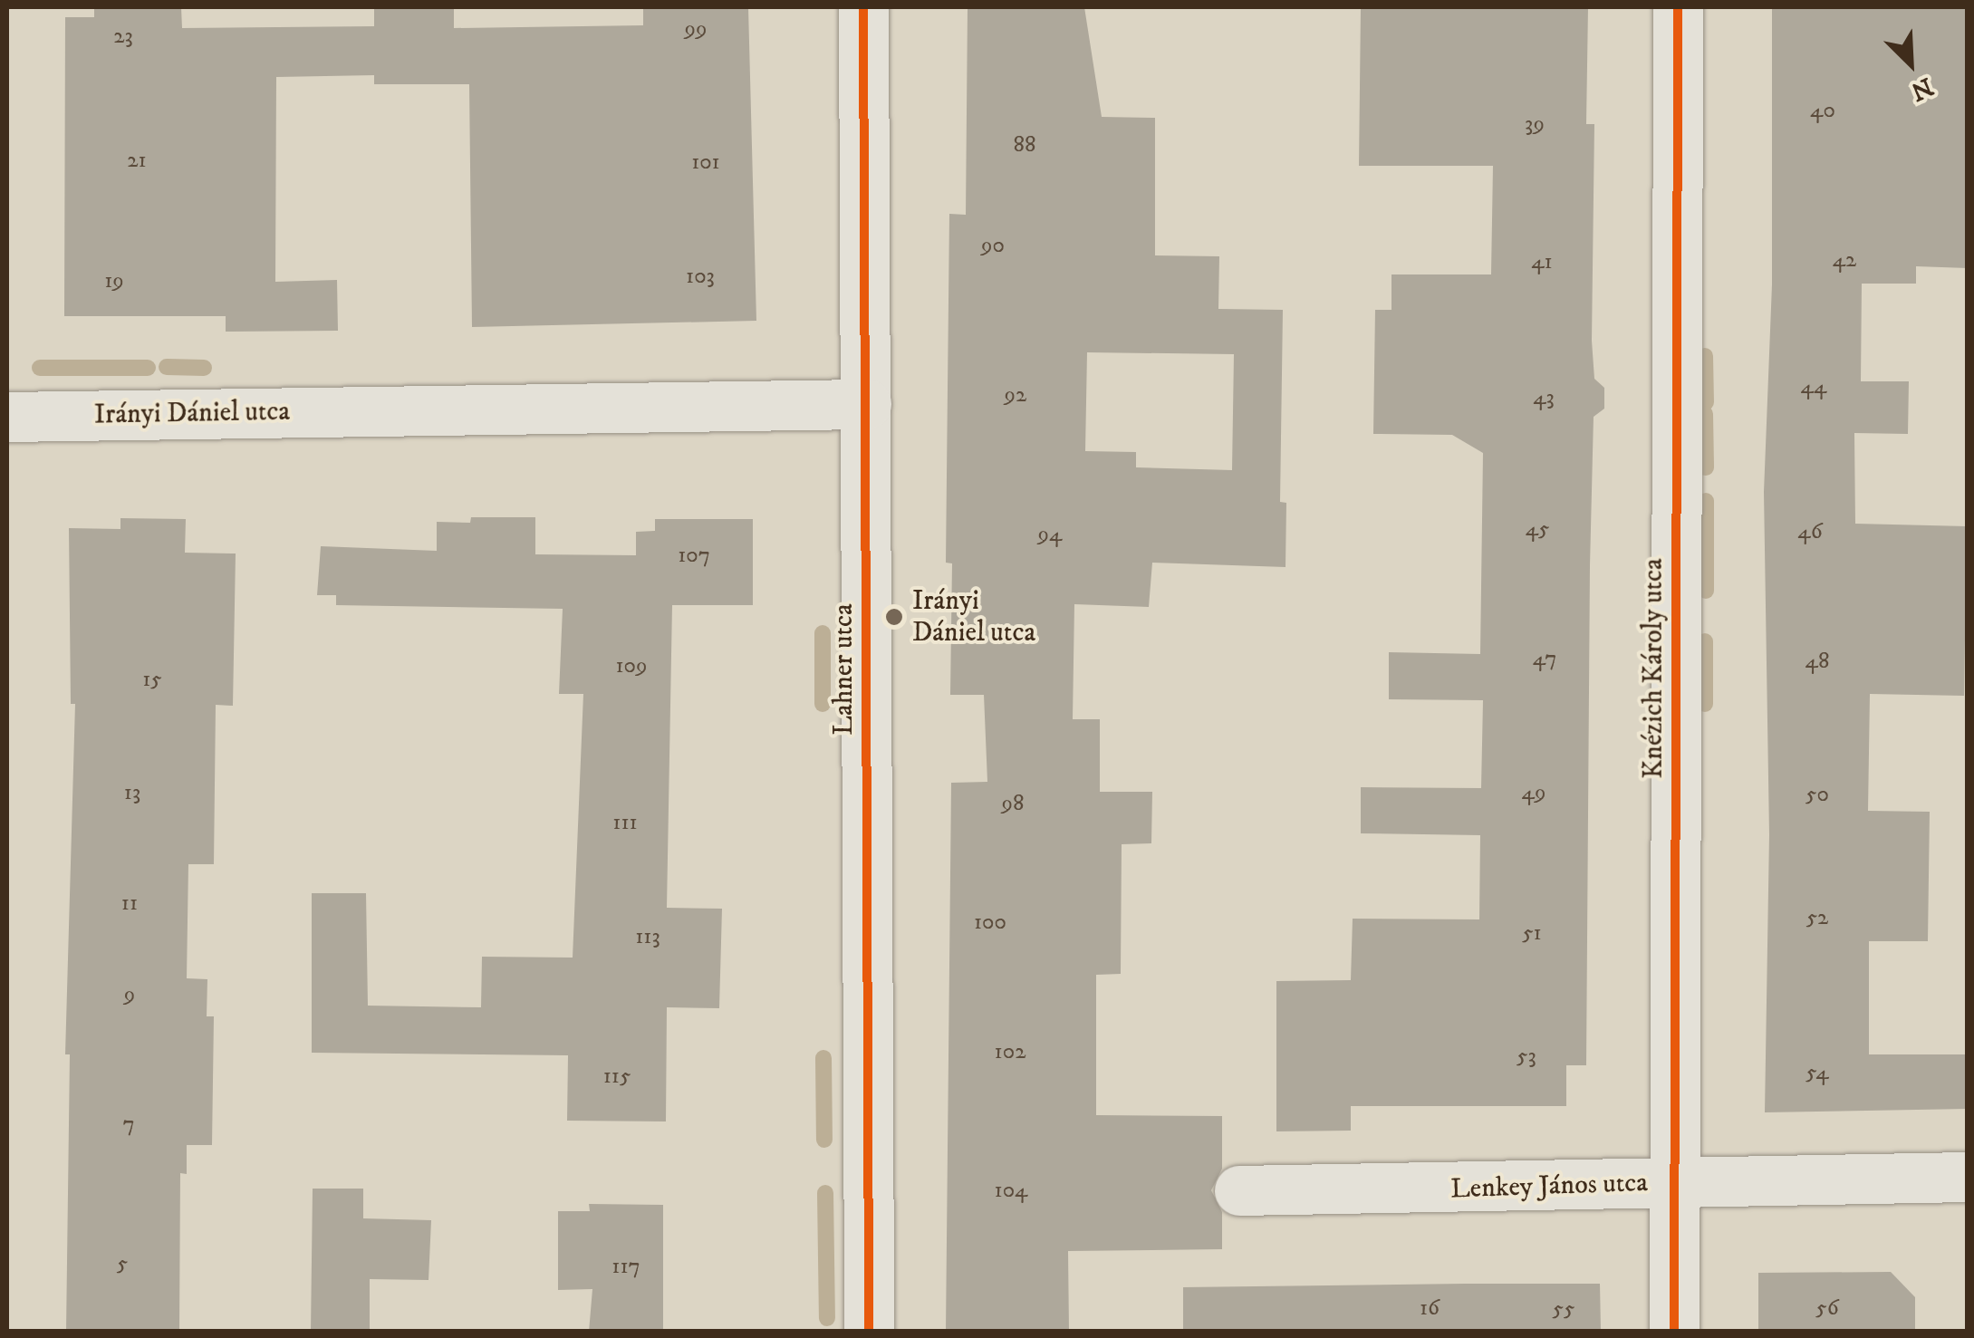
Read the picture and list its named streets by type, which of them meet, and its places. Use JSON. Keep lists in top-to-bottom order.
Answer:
{
  "streets": {
    "street": [
      "Irányi Dániel utca",
      "Knézich Károly utca",
      "Lahner utca",
      "Lenkey János utca"
    ]
  },
  "crossings": [
    ["Irányi Dániel utca", "Lahner utca"],
    ["Knézich Károly utca", "Lenkey János utca"]
  ],
  "places": ["Irányi Dániel utca"],
  "house_numbers": [
    "99",
    "23",
    "40",
    "39",
    "88",
    "21",
    "101",
    "90",
    "42",
    "41",
    "103",
    "19",
    "44",
    "92",
    "43",
    "45",
    "46",
    "94",
    "107",
    "47",
    "48",
    "109",
    "15",
    "13",
    "49",
    "50",
    "98",
    "111",
    "11",
    "52",
    "100",
    "51",
    "113",
    "9",
    "102",
    "53",
    "54",
    "115",
    "7",
    "104",
    "5",
    "117",
    "16",
    "56",
    "55"
  ],
  "north": "bottom right"
}
